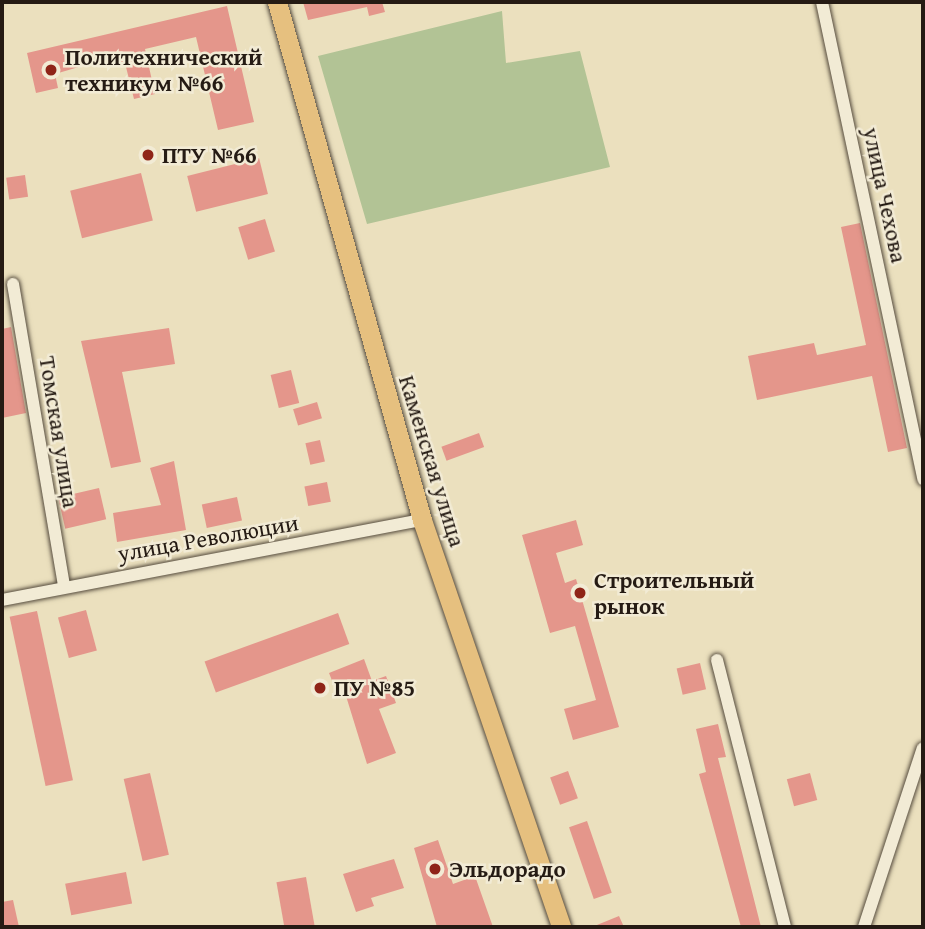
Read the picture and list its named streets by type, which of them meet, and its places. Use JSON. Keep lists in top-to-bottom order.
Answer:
{
  "streets": {
    "main road": ["Каменская улица"],
    "street": ["улица Чехова", "Томская улица", "улица Революции"]
  },
  "crossings": [
    ["Томская улица", "улица Революции"],
    ["Каменская улица", "улица Революции"]
  ],
  "places": [
    "Политехнический техникум №66",
    "ПТУ №66",
    "Строительный рынок",
    "ПУ №85",
    "Эльдорадо"
  ]
}
